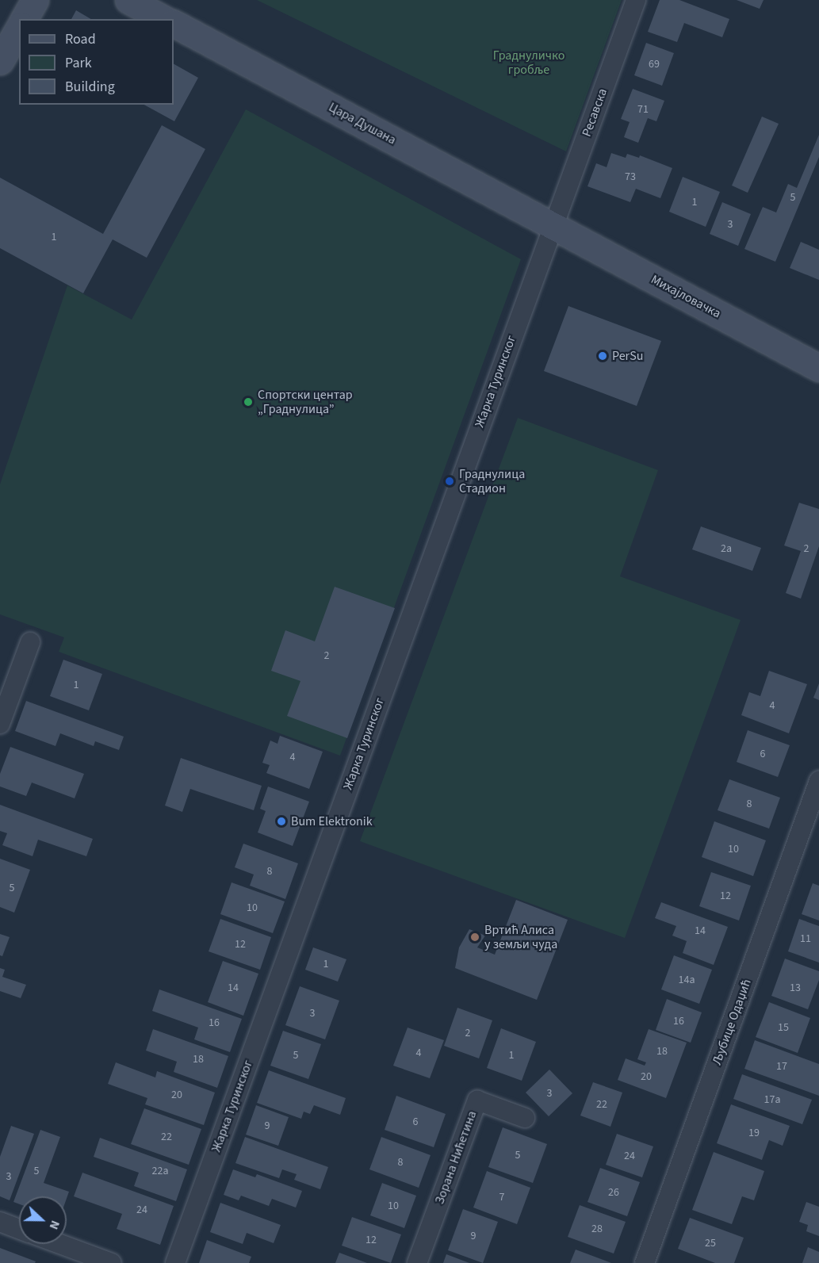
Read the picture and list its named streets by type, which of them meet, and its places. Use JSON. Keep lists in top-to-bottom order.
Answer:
{
  "streets": {
    "street": [
      "Ресавска",
      "Цара Душана",
      "Михајловачка",
      "Жарка Туринског",
      "Љубице Одаџић",
      "Зорана Нићетина"
    ]
  },
  "crossings": [
    ["Ресавска", "Цара Душана"],
    ["Ресавска", "Михајловачка"],
    ["Ресавска", "Жарка Туринског"],
    ["Цара Душана", "Михајловачка"],
    ["Цара Душана", "Жарка Туринског"],
    ["Михајловачка", "Жарка Туринског"]
  ],
  "parks": ["Граднуличко гробље"],
  "places": [
    "PerSu",
    "Спортски центар „Граднулица”",
    "Граднулица Стадион",
    "Bum Elektronik",
    "Вртић Алиса у земљи чуда"
  ],
  "house_numbers": [
    "69",
    "71",
    "73",
    "5",
    "1",
    "3",
    "1",
    "2a",
    "2",
    "2",
    "1",
    "4",
    "6",
    "4",
    "8",
    "10",
    "8",
    "5",
    "12",
    "10",
    "14",
    "11",
    "12",
    "1",
    "14a",
    "14",
    "13",
    "3",
    "16",
    "16",
    "15",
    "2",
    "18",
    "4",
    "5",
    "1",
    "18",
    "17",
    "20",
    "3",
    "20",
    "17a",
    "22",
    "6",
    "9",
    "19",
    "22",
    "5",
    "24",
    "8",
    "5",
    "22a",
    "3",
    "26",
    "7",
    "10",
    "24",
    "28",
    "9",
    "12",
    "25"
  ],
  "legend": ["Road", "Park", "Building"],
  "north": "right"
}
